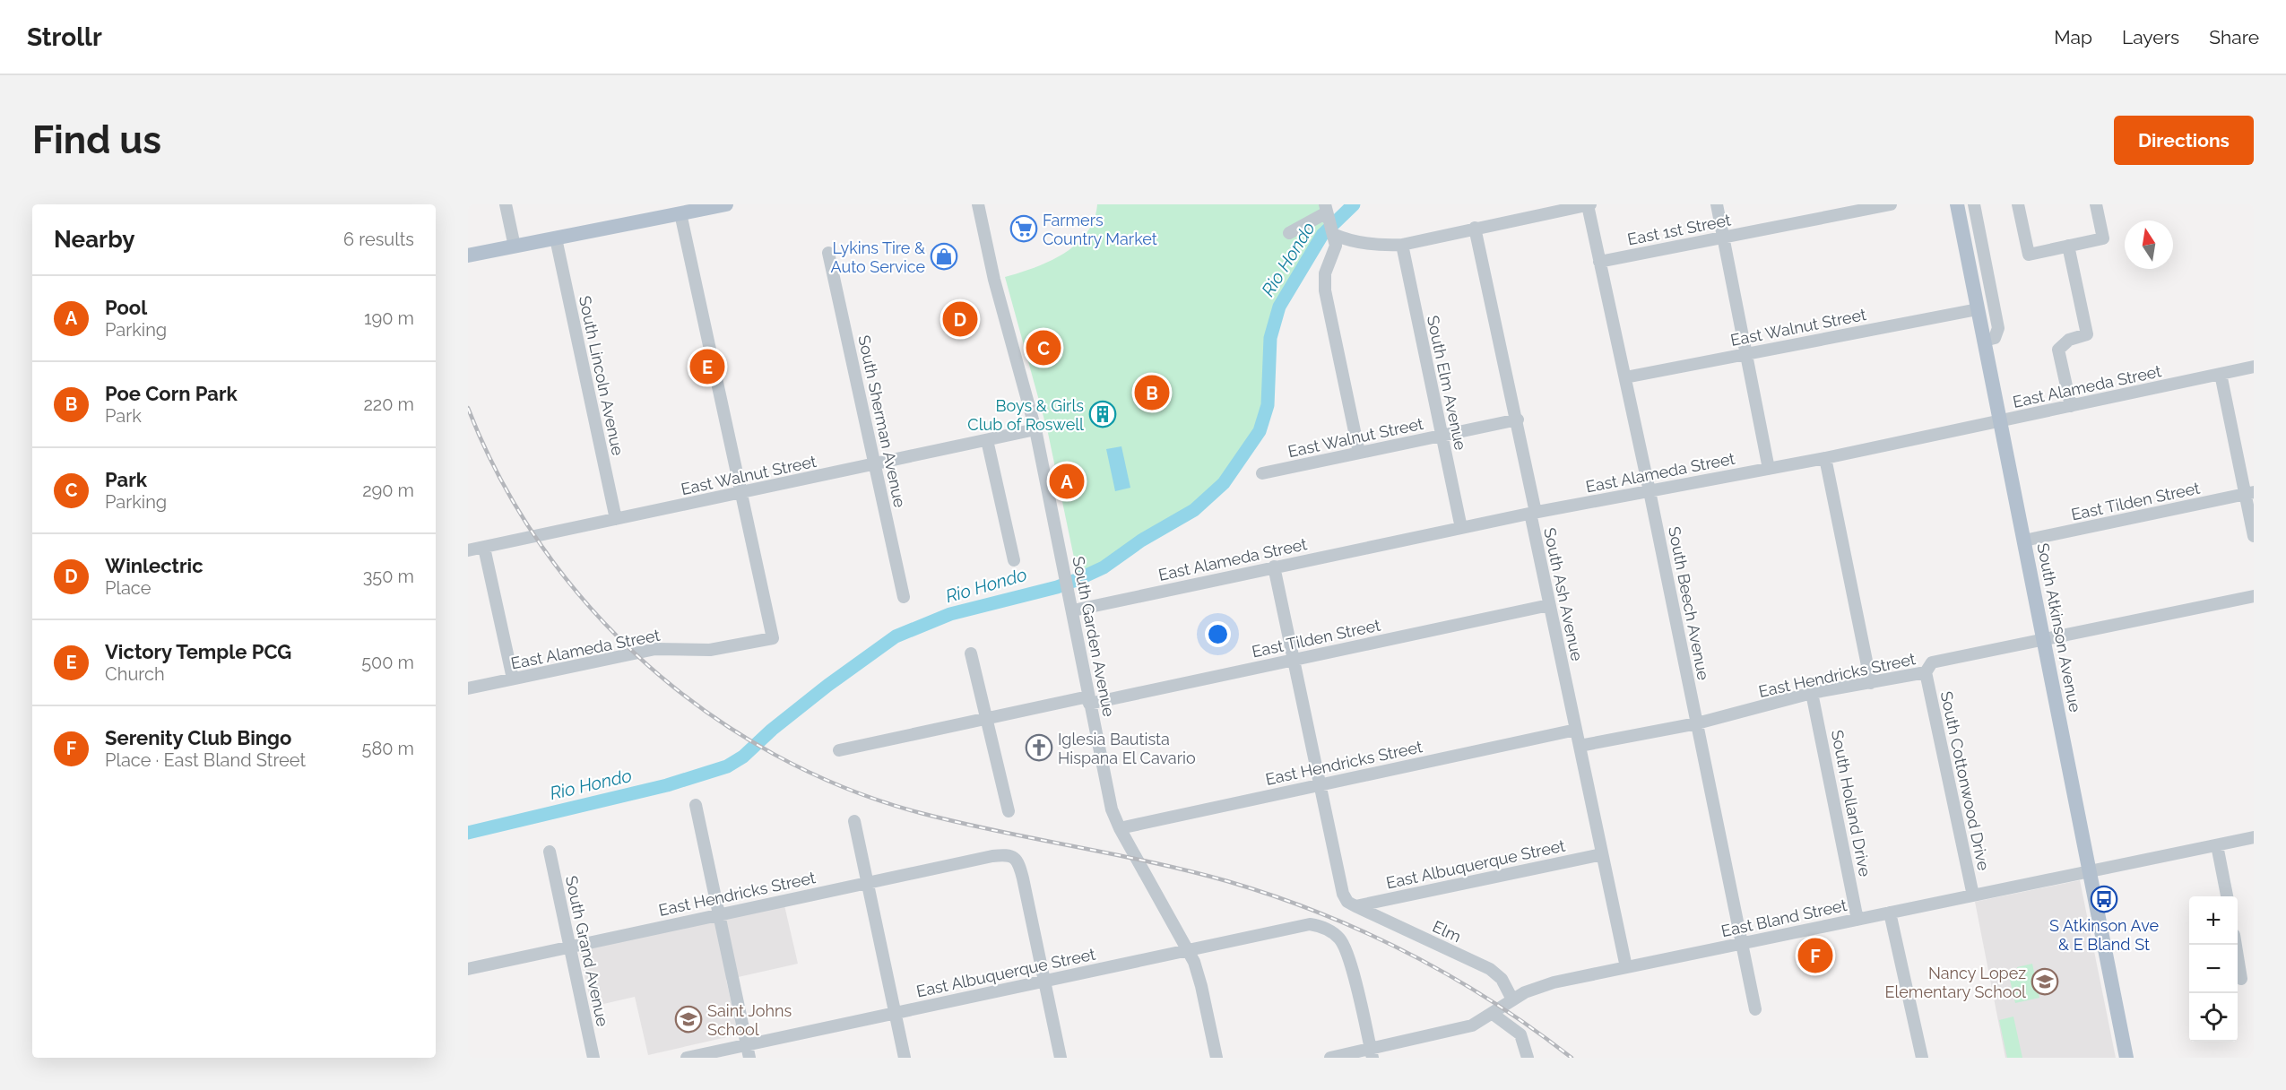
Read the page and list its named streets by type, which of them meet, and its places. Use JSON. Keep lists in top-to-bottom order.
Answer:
{
  "streets": {
    "main road": ["South Atkinson Avenue"],
    "street": [
      "East 1st Street",
      "East Walnut Street",
      "South Lincoln Avenue",
      "South Elm Avenue",
      "East Alameda Street",
      "South Sherman Avenue",
      "East Tilden Street",
      "South Ash Avenue",
      "South Beech Avenue",
      "South Garden Avenue",
      "East Hendricks Street",
      "South Cottonwood Drive",
      "South Holland Drive",
      "East Albuquerque Street",
      "East Bland Street",
      "Elm",
      "South Grand Avenue"
    ]
  },
  "crossings": [
    ["East 1st Street", "South Beech Avenue"],
    ["East Walnut Street", "South Lincoln Avenue"],
    ["East Walnut Street", "South Elm Avenue"],
    ["East Walnut Street", "East Alameda Street"],
    ["East Walnut Street", "South Sherman Avenue"],
    ["East Walnut Street", "South Ash Avenue"],
    ["East Walnut Street", "South Beech Avenue"],
    ["East Walnut Street", "South Atkinson Avenue"],
    ["East Walnut Street", "South Garden Avenue"],
    ["South Elm Avenue", "East Alameda Street"],
    ["East Alameda Street", "South Ash Avenue"],
    ["East Alameda Street", "South Beech Avenue"],
    ["East Alameda Street", "South Atkinson Avenue"],
    ["East Alameda Street", "South Garden Avenue"],
    ["East Tilden Street", "South Ash Avenue"],
    ["East Tilden Street", "South Atkinson Avenue"],
    ["East Tilden Street", "South Garden Avenue"],
    ["South Ash Avenue", "East Hendricks Street"],
    ["South Ash Avenue", "East Albuquerque Street"],
    ["South Ash Avenue", "East Bland Street"],
    ["South Beech Avenue", "East Hendricks Street"],
    ["South Beech Avenue", "East Bland Street"],
    ["South Atkinson Avenue", "East Hendricks Street"],
    ["South Atkinson Avenue", "East Bland Street"],
    ["South Garden Avenue", "East Hendricks Street"],
    ["South Garden Avenue", "East Albuquerque Street"],
    ["East Hendricks Street", "South Cottonwood Drive"],
    ["East Hendricks Street", "South Holland Drive"],
    ["East Hendricks Street", "East Albuquerque Street"],
    ["East Hendricks Street", "South Grand Avenue"],
    ["South Cottonwood Drive", "East Bland Street"],
    ["South Holland Drive", "East Bland Street"],
    ["East Albuquerque Street", "East Bland Street"],
    ["East Albuquerque Street", "Elm"],
    ["East Bland Street", "Elm"]
  ],
  "water": ["Rio Hondo"],
  "places": {
    "supermarket": ["Farmers Country Market"],
    "shop": ["Lykins Tire & Auto Service"],
    "building": ["Boys & Girls Club of Roswell"],
    "church": ["Iglesia Bautista Hispana El Cavario"],
    "bus stop": ["S Atkinson Ave & E Bland St"],
    "school or university": ["Nancy Lopez Elementary School", "Saint Johns School"]
  },
  "north": "top",
  "page": {
    "header": "Strollr",
    "nav": ["Map", "Layers", "Share"],
    "buttons": "Directions",
    "title": "Find us",
    "heading": ["Nearby", "6 results"],
    "list": [
      {
        "mark": "A",
        "name": "Pool",
        "note": "Parking",
        "value": "190 m"
      },
      {
        "mark": "B",
        "name": "Poe Corn Park",
        "note": "Park",
        "value": "220 m"
      },
      {
        "mark": "C",
        "name": "Park",
        "note": "Parking",
        "value": "290 m"
      },
      {
        "mark": "D",
        "name": "Winlectric",
        "note": "Place",
        "value": "350 m"
      },
      {
        "mark": "E",
        "name": "Victory Temple PCG",
        "note": "Church",
        "value": "500 m"
      },
      {
        "mark": "F",
        "name": "Serenity Club Bingo",
        "note": "Place · East Bland Street",
        "value": "580 m"
      }
    ],
    "pins": [
      "D",
      "C",
      "E",
      "B",
      "A",
      "F"
    ],
    "map_buttons": ["+", "−"]
  }
}
